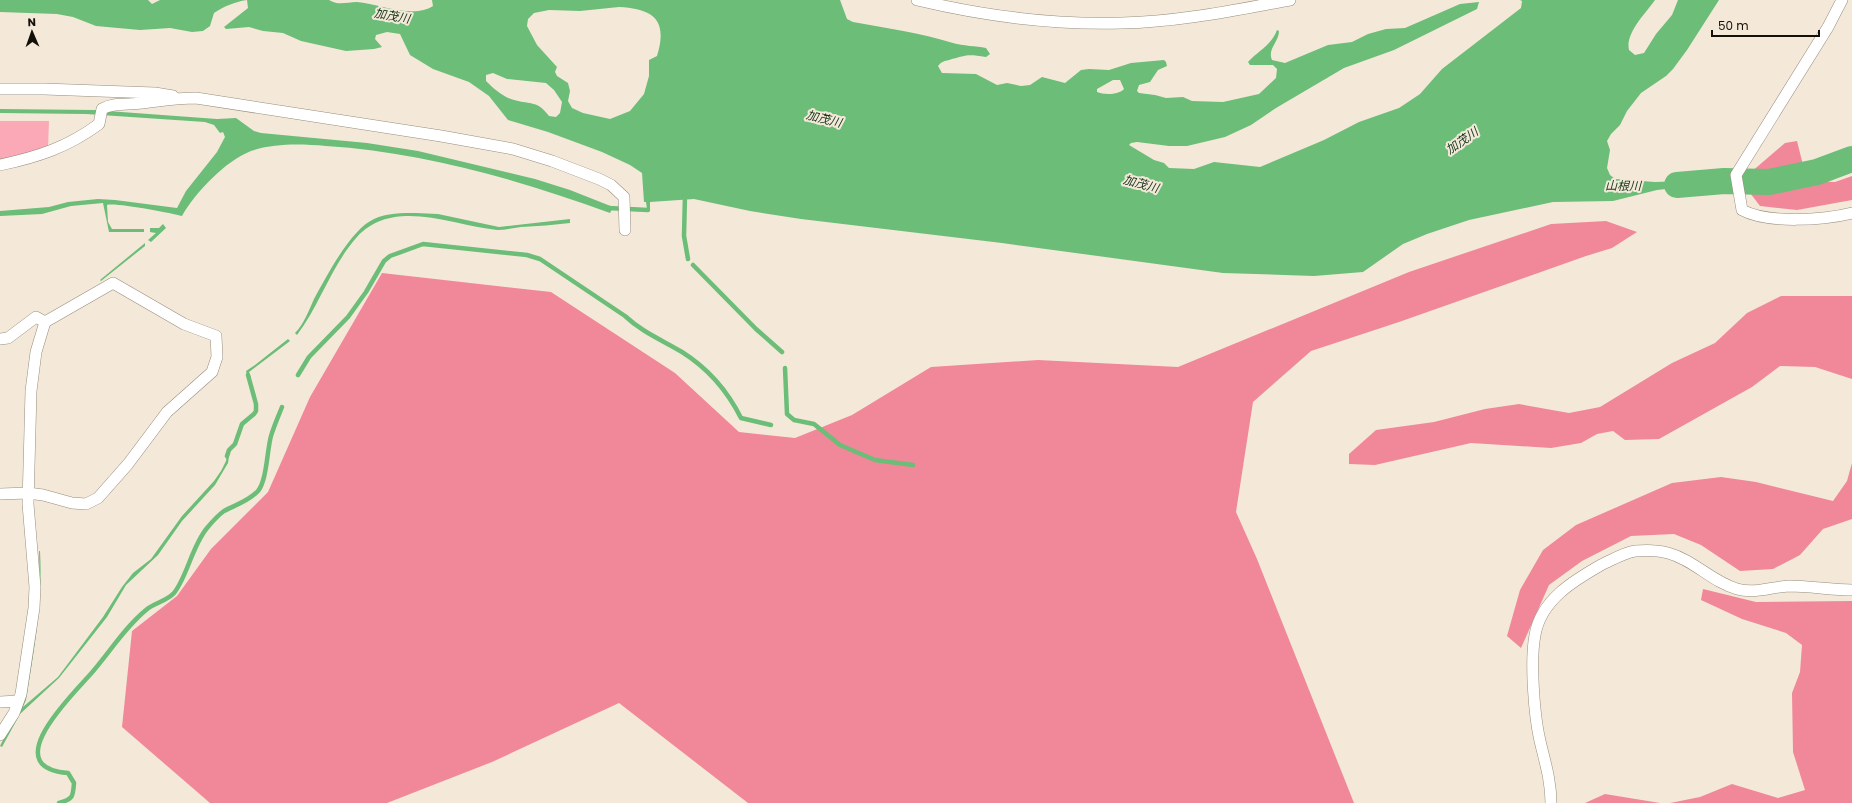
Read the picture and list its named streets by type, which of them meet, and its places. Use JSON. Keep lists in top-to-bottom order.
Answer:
{
  "water": ["加茂川", "山根川"],
  "scale_bar": "50 m",
  "north": "top"
}
